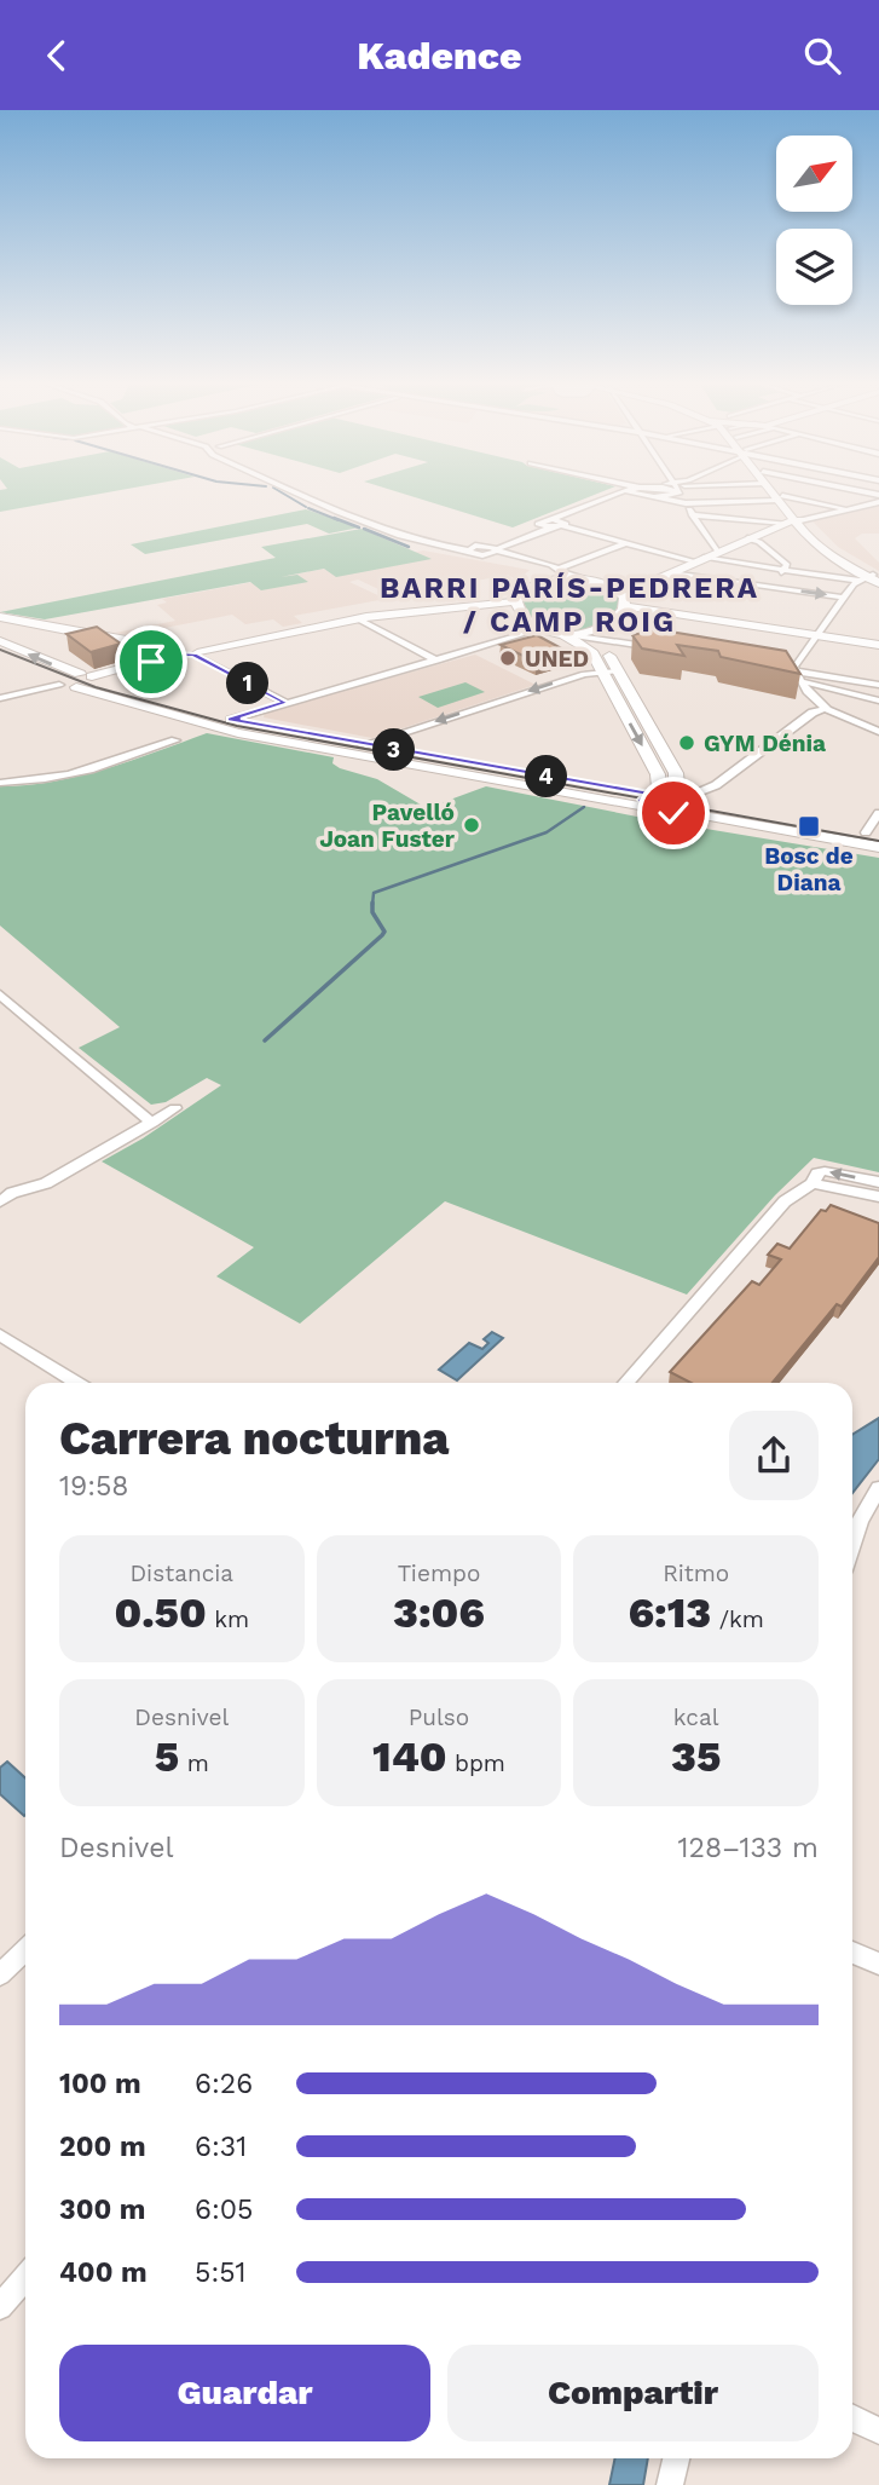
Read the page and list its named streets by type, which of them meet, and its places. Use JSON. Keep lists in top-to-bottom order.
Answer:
{
  "districts": ["BARRI PARÍS-PEDRERA / CAMP ROIG"],
  "places": {
    "other": ["UNED", "GYM Dénia", "Pavelló Joan Fuster"],
    "transit": ["Bosc de Diana"]
  },
  "north": "top right",
  "page": {
    "header": "Kadence",
    "pins": ["1", "3", "4"],
    "heading": ["Carrera nocturna", "19:58"],
    "stats": [
      ["Distancia", "0.50 km"],
      ["Tiempo", "3:06"],
      ["Ritmo", "6:13 /km"],
      ["Desnivel", "5 m"],
      ["Pulso", "140 bpm"],
      ["kcal", "35"]
    ],
    "chart": ["Desnivel", "128–133 m"],
    "list": [
      {
        "name": "100 m",
        "note": "6:26"
      },
      {
        "name": "200 m",
        "note": "6:31"
      },
      {
        "name": "300 m",
        "note": "6:05"
      },
      {
        "name": "400 m",
        "note": "5:51"
      }
    ],
    "buttons": ["Guardar", "Compartir"]
  }
}
